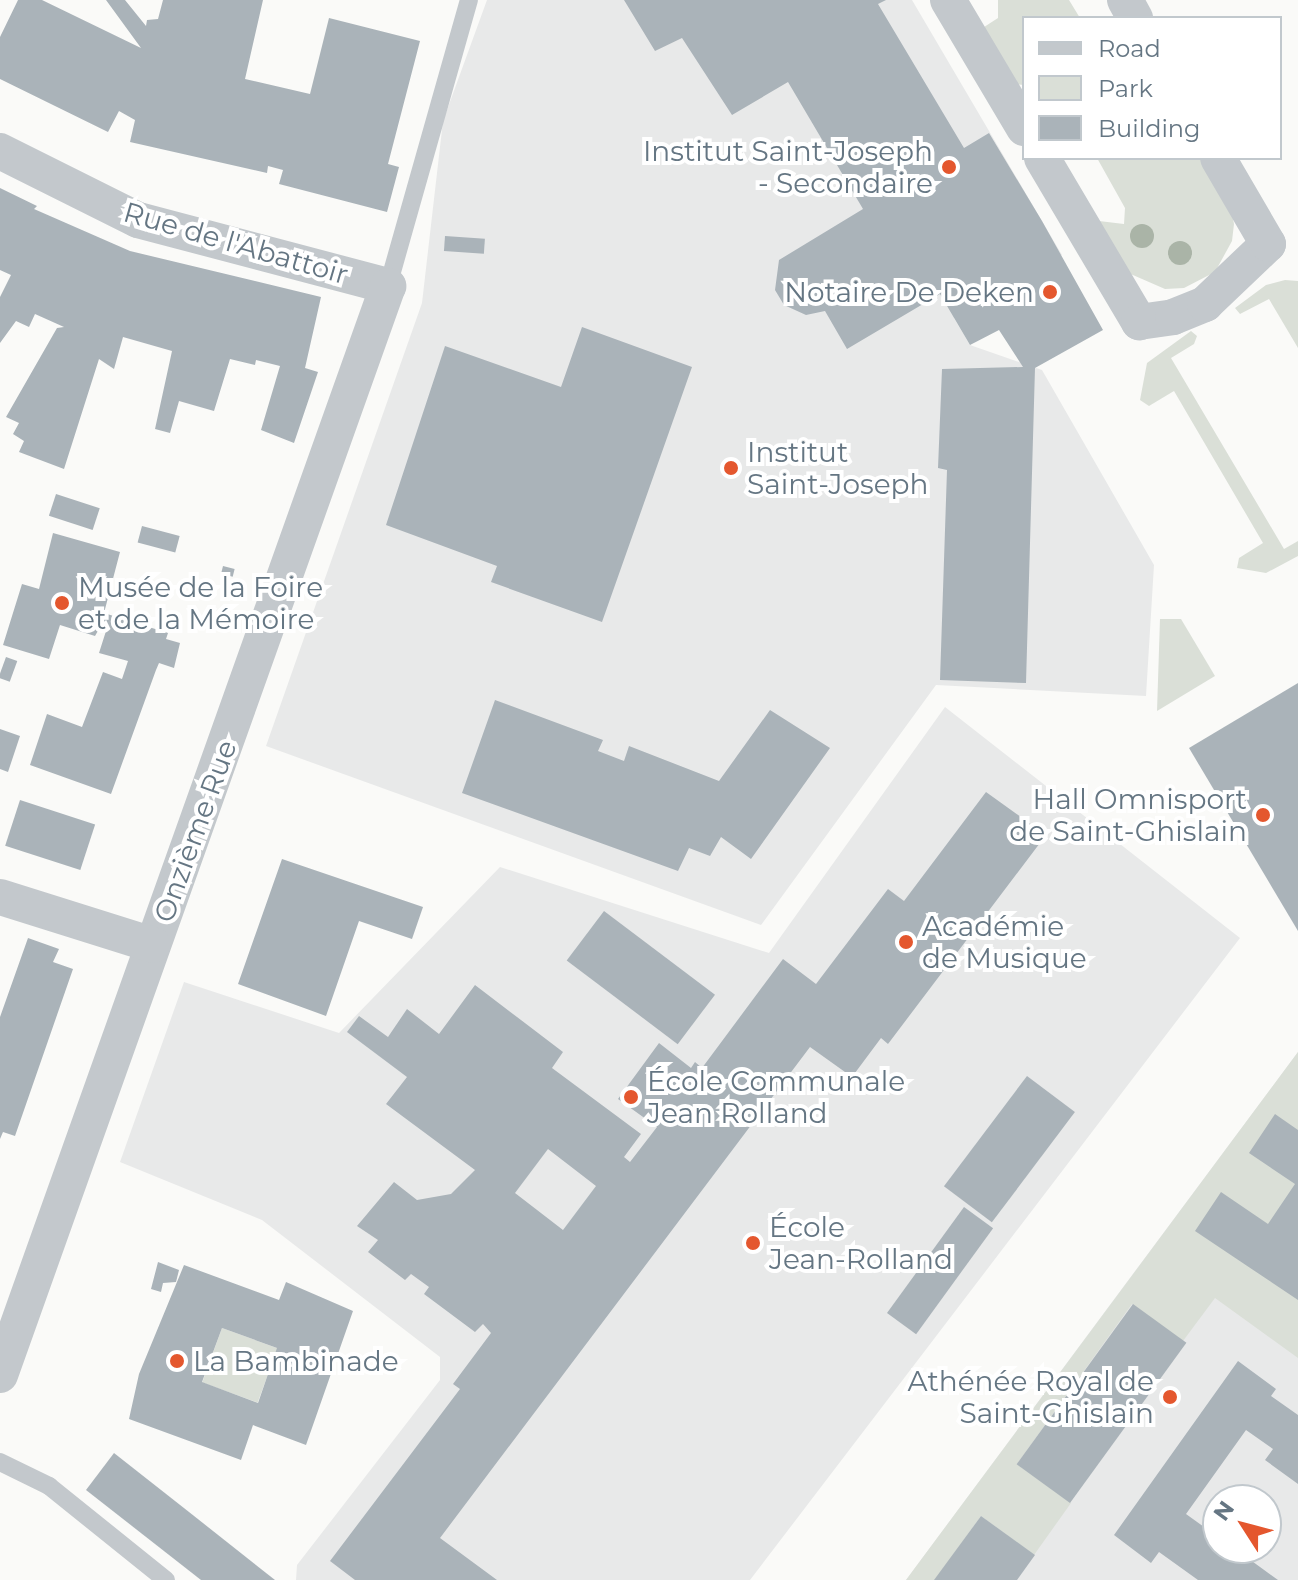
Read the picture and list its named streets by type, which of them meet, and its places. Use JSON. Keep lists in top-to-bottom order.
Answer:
{
  "streets": {
    "street": ["Rue de l'Abattoir", "Onzième Rue"]
  },
  "crossings": [
    ["Rue de l'Abattoir", "Onzième Rue"]
  ],
  "places": [
    "Institut Saint-Joseph - Secondaire",
    "Notaire De Deken",
    "Institut Saint-Joseph",
    "Musée de la Foire et de la Mémoire",
    "Hall Omnisport de Saint-Ghislain",
    "Académie de Musique",
    "École Communale Jean Rolland",
    "École Jean-Rolland",
    "La Bambinade",
    "Athénée Royal de Saint-Ghislain"
  ],
  "legend": ["Road", "Park", "Building"],
  "north": "top left"
}
